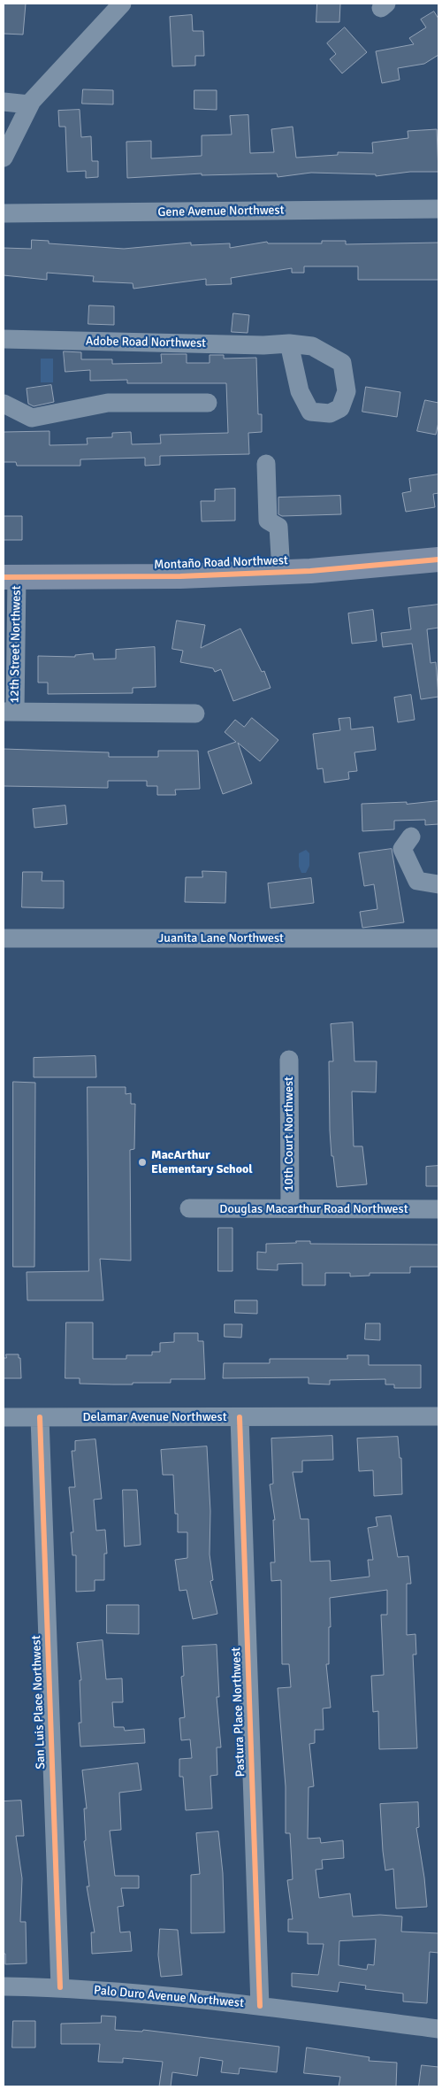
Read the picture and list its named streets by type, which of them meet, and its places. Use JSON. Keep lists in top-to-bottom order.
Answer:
{
  "streets": {
    "main road": ["Montaño Road Northwest"],
    "street": [
      "Gene Avenue Northwest",
      "Adobe Road Northwest",
      "12th Street Northwest",
      "Juanita Lane Northwest",
      "10th Court Northwest",
      "Douglas Macarthur Road Northwest",
      "Delamar Avenue Northwest",
      "San Luis Place Northwest",
      "Pastura Place Northwest",
      "Palo Duro Avenue Northwest"
    ]
  },
  "crossings": [
    ["Montaño Road Northwest", "12th Street Northwest"],
    ["10th Court Northwest", "Douglas Macarthur Road Northwest"],
    ["Delamar Avenue Northwest", "San Luis Place Northwest"],
    ["Delamar Avenue Northwest", "Pastura Place Northwest"],
    ["San Luis Place Northwest", "Palo Duro Avenue Northwest"],
    ["Pastura Place Northwest", "Palo Duro Avenue Northwest"]
  ],
  "places": ["MacArthur Elementary School"]
}
